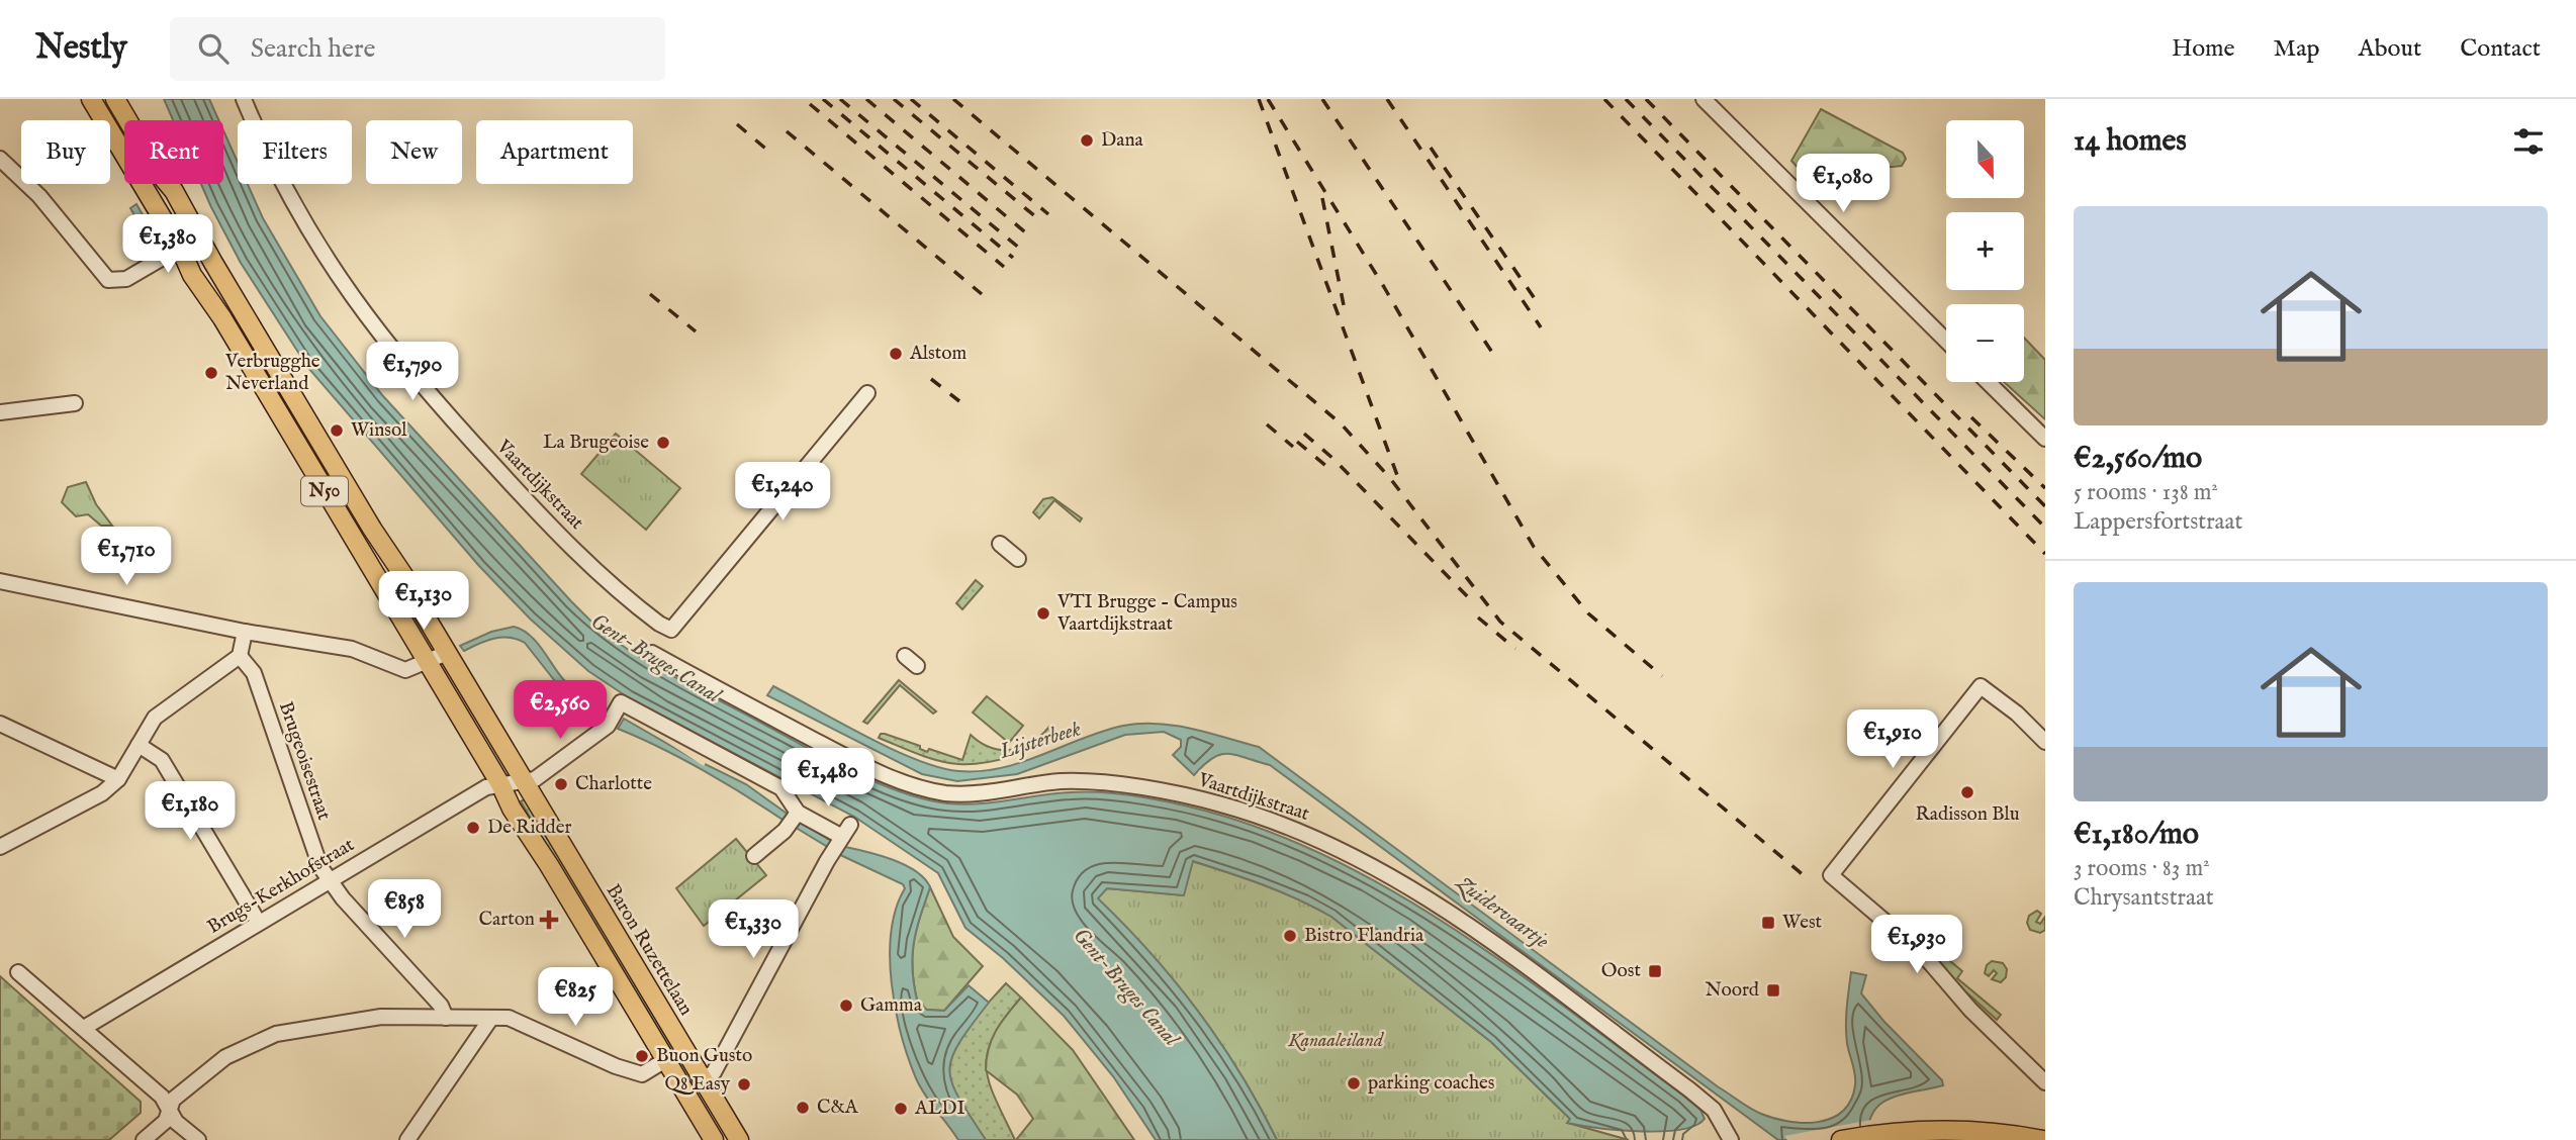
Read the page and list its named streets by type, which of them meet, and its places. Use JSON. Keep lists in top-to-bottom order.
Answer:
{
  "streets": {
    "main road": ["N50", "Baron Ruzettelaan"],
    "street": ["Vaartdijkstraat", "Brugeoisestraat", "Brugs-Kerkhofstraat"]
  },
  "crossings": [
    ["N50", "Brugs-Kerkhofstraat"],
    ["Brugeoisestraat", "Brugs-Kerkhofstraat"]
  ],
  "water": ["Gent-Bruges Canal", "Lijsterbeek", "Zuidervaartje"],
  "parks": ["Kanaaleiland"],
  "places": {
    "other": [
      "Dana",
      "Alstom",
      "Verbrugghe Neverland",
      "Winsol",
      "La Brugeoise",
      "VTI Brugge - Campus Vaartdijkstraat",
      "Charlotte",
      "Radisson Blu",
      "De Ridder",
      "Bistro Flandria",
      "Gamma",
      "Buon Gusto",
      "parking coaches",
      "Q8 Easy",
      "C&A",
      "ALDI"
    ],
    "health": ["Carton"],
    "transit": ["West", "Oost", "Noord"]
  },
  "north": "bottom",
  "page": {
    "header": "Nestly",
    "search": "Search here",
    "nav": [
      "Home",
      "Map",
      "About",
      "Contact"
    ],
    "heading": "14 homes",
    "map_buttons": ["+", "−"],
    "chip": [
      "Buy",
      "Rent",
      "Filters",
      "New",
      "Apartment"
    ],
    "price": [
      "€1,080",
      "€1,380",
      "€1,790",
      "€1,240",
      "€1,710",
      "€1,130",
      "€2,560",
      "€1,910",
      "€1,480",
      "€1,180",
      "€858",
      "€1,330",
      "€1,930",
      "€825"
    ],
    "list": [
      {
        "name": "€2,560/mo",
        "note": "5 rooms · 138 m² · Lappersfortstraat"
      },
      {
        "name": "€1,180/mo",
        "note": "3 rooms · 83 m² · Chrysantstraat"
      }
    ]
  }
}
